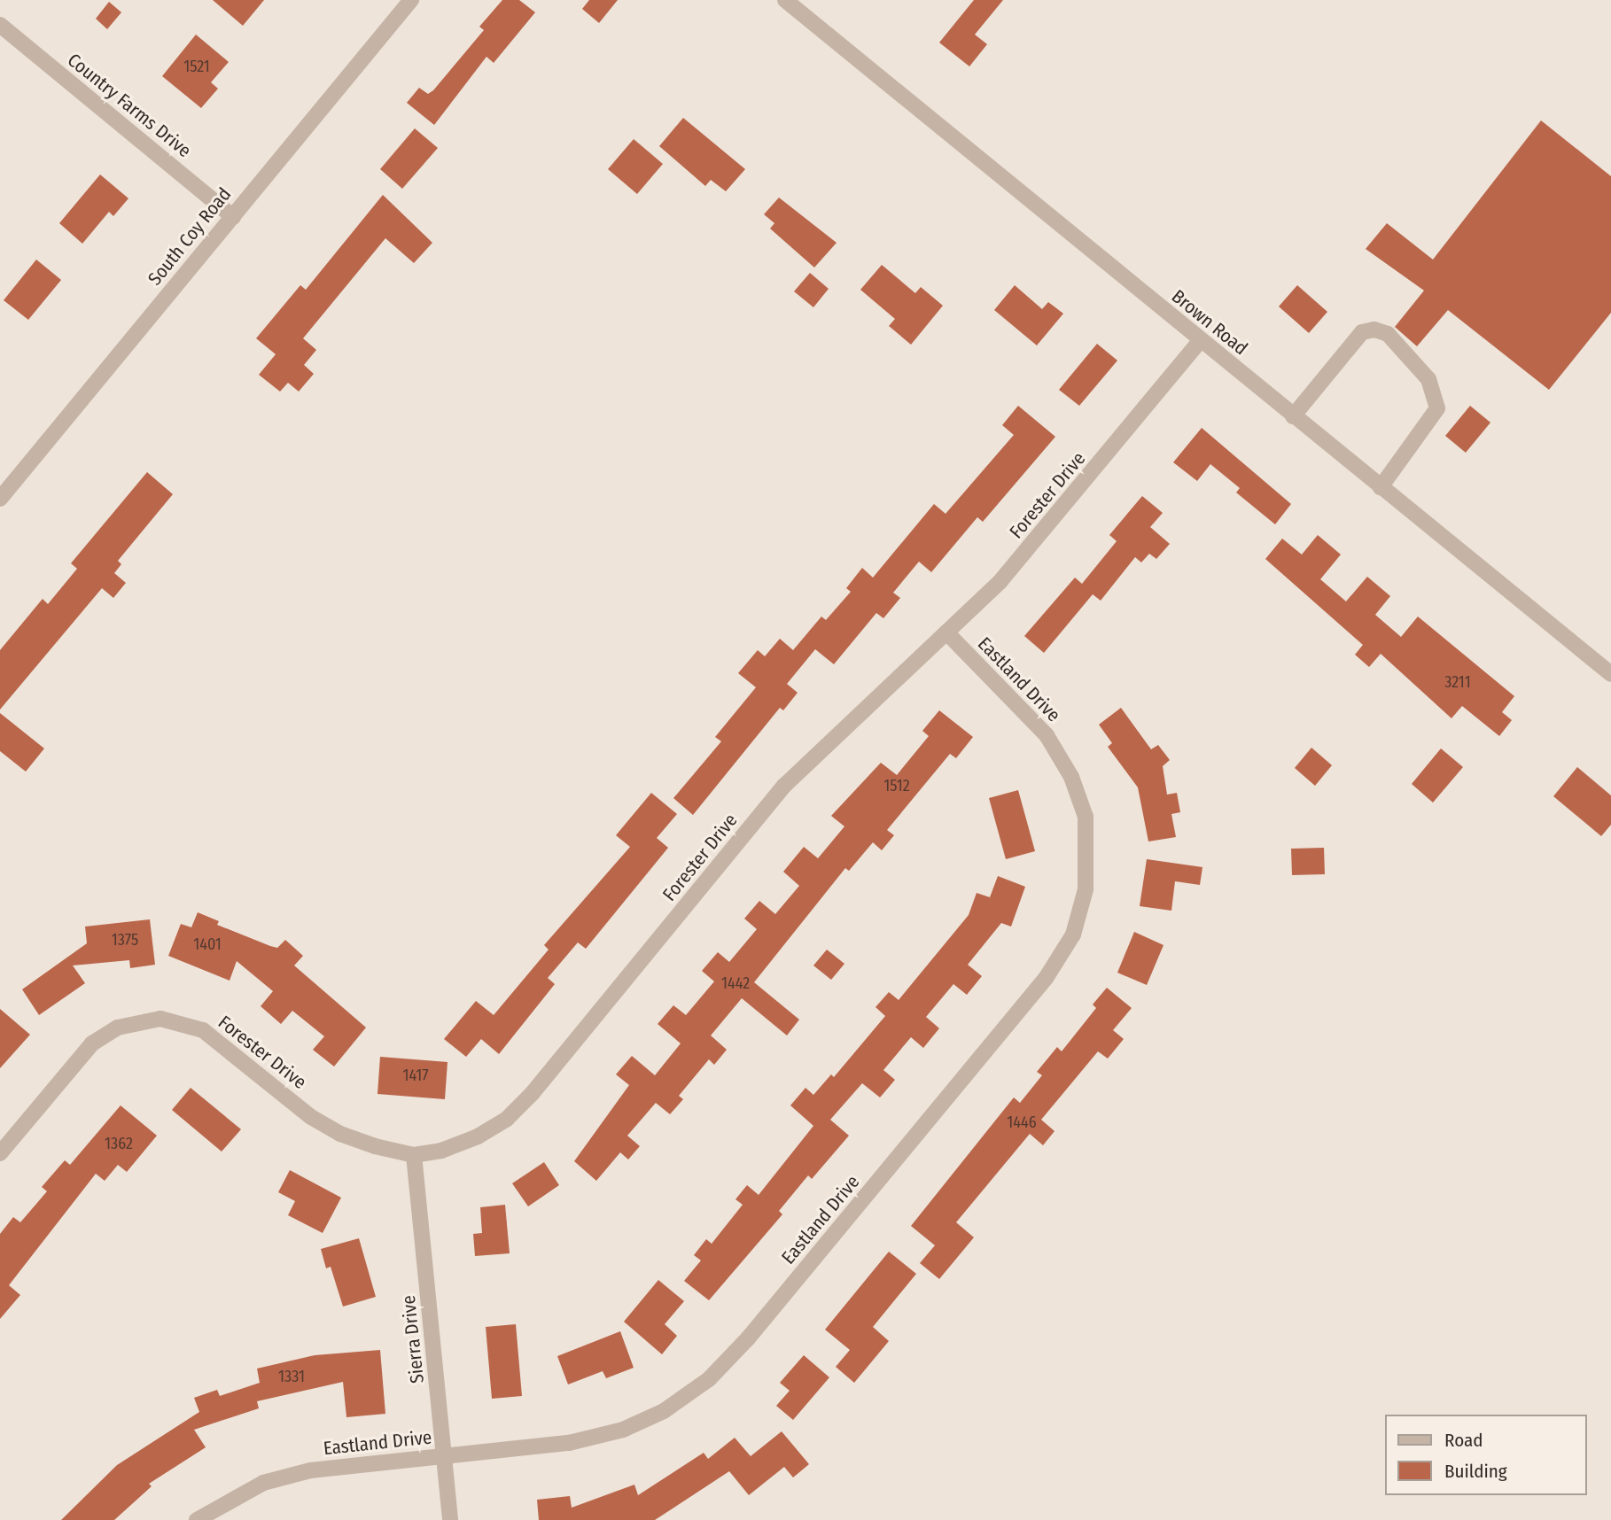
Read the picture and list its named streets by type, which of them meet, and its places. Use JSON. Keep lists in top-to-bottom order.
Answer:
{
  "streets": {
    "street": [
      "Country Farms Drive",
      "South Coy Road",
      "Brown Road",
      "Forester Drive",
      "Eastland Drive",
      "Sierra Drive"
    ]
  },
  "crossings": [
    ["Country Farms Drive", "South Coy Road"],
    ["Brown Road", "Forester Drive"],
    ["Forester Drive", "Eastland Drive"],
    ["Forester Drive", "Sierra Drive"],
    ["Eastland Drive", "Sierra Drive"]
  ],
  "house_numbers": [
    "1521",
    "3211",
    "1512",
    "1375",
    "1401",
    "1442",
    "1417",
    "1446",
    "1362",
    "1331"
  ],
  "legend": ["Road", "Building"]
}
